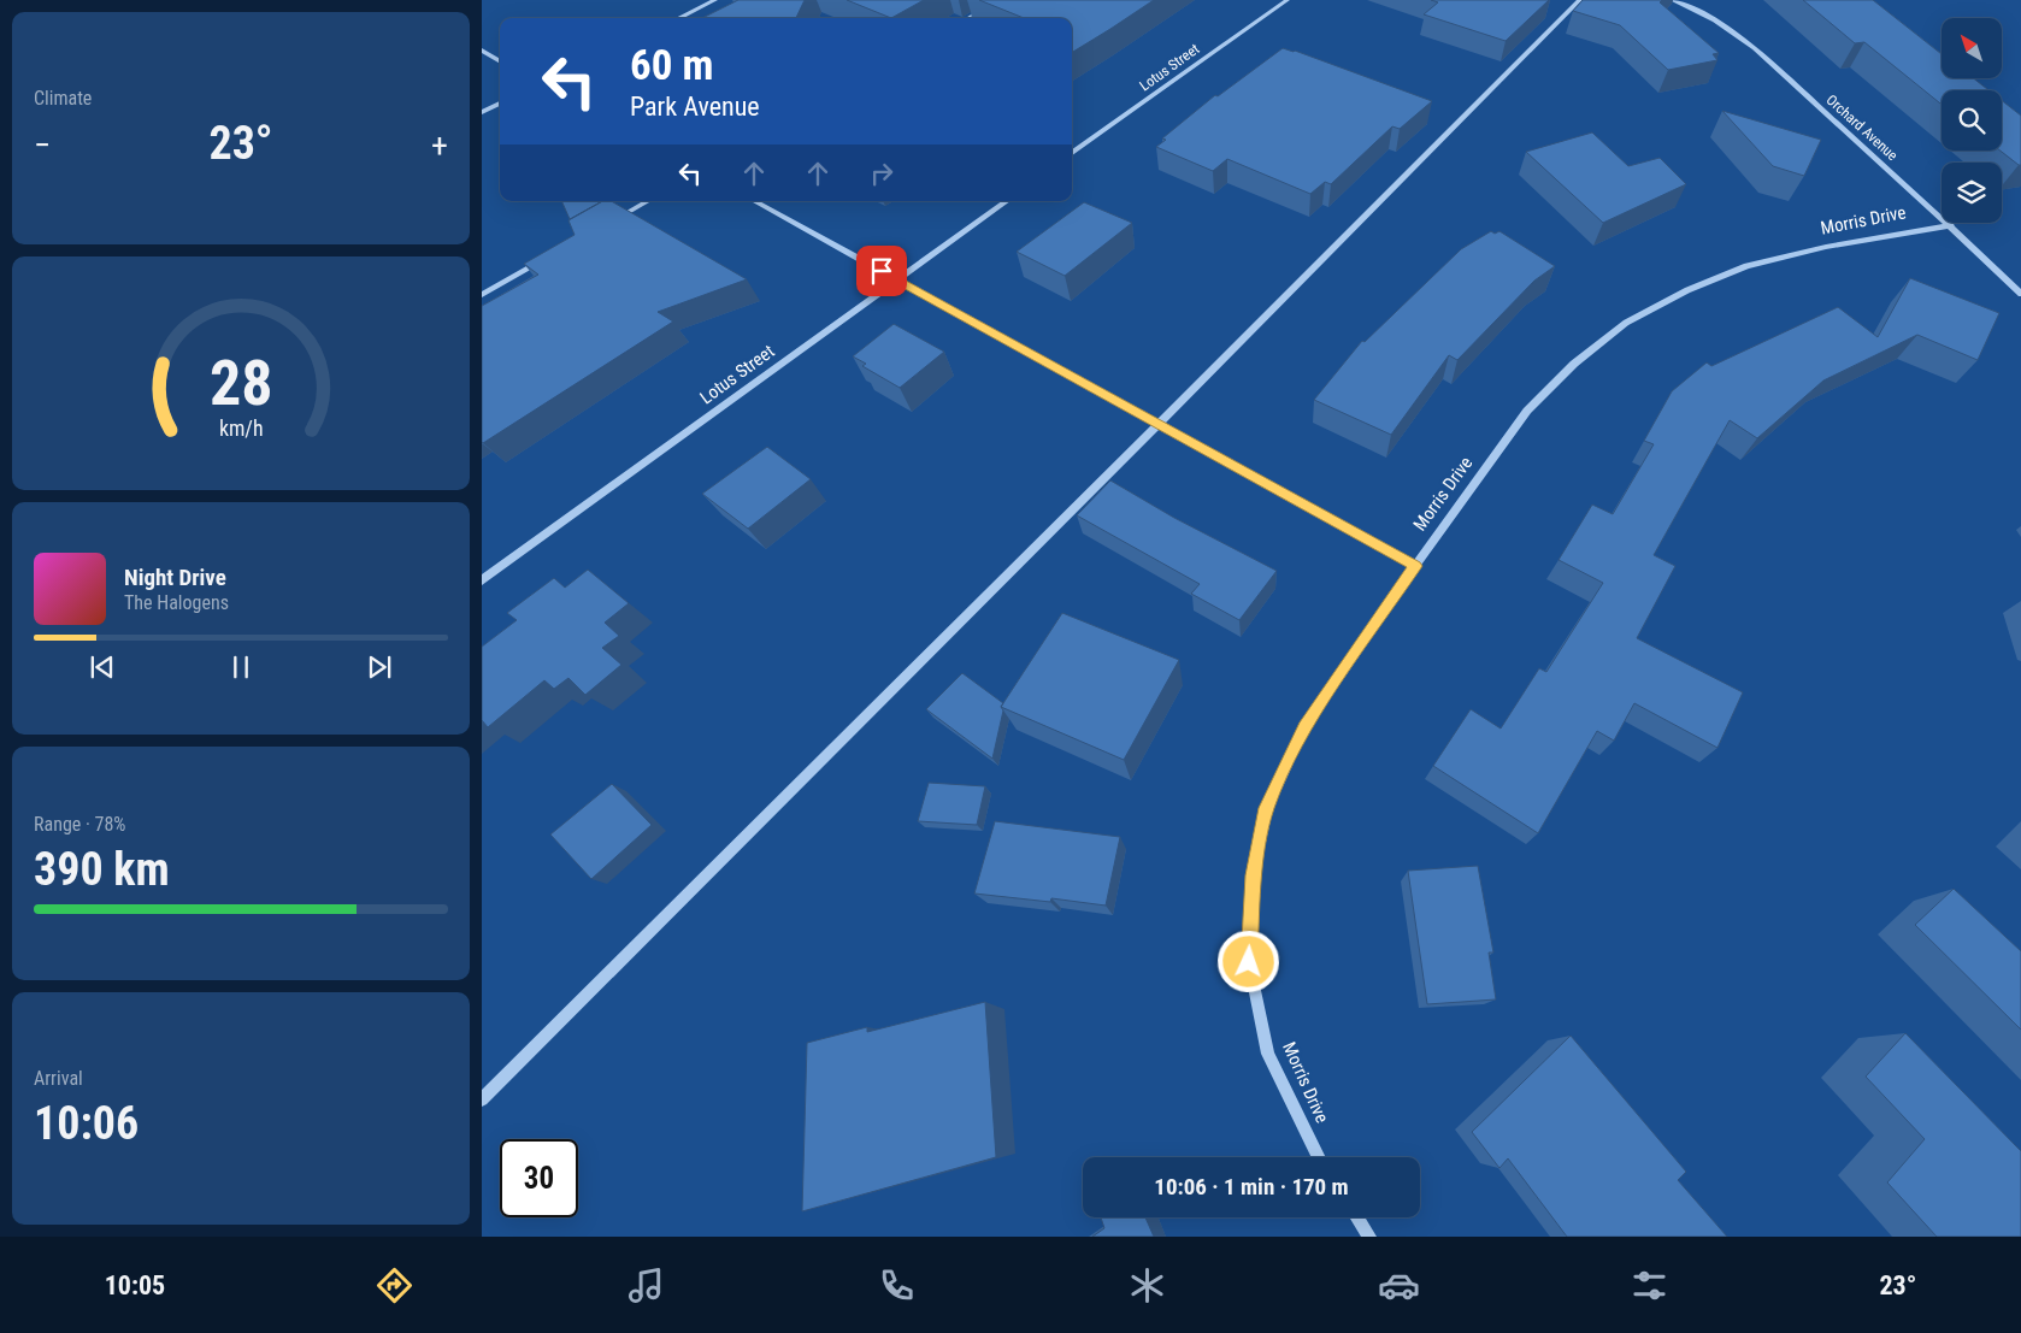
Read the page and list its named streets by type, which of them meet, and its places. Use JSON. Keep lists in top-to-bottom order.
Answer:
{
  "streets": {
    "street": ["Lotus Street", "Orchard Avenue", "Morris Drive"]
  },
  "crossings": [
    ["Orchard Avenue", "Morris Drive"]
  ],
  "north": "top left",
  "page": {
    "tile": [
      "Climate",
      ["Range · 78%", "390 km"],
      ["Arrival", "10:06"]
    ],
    "turn": ["60 m", "Park Avenue"],
    "heat": ["−", "23°", "+"],
    "song": ["Night Drive", "The Halogens"],
    "limit": "30",
    "trip": "10:06 · 1 min · 170 m",
    "tabs": ["10:05", "23°"],
    "gauge": ["28", "km/h"]
  }
}
